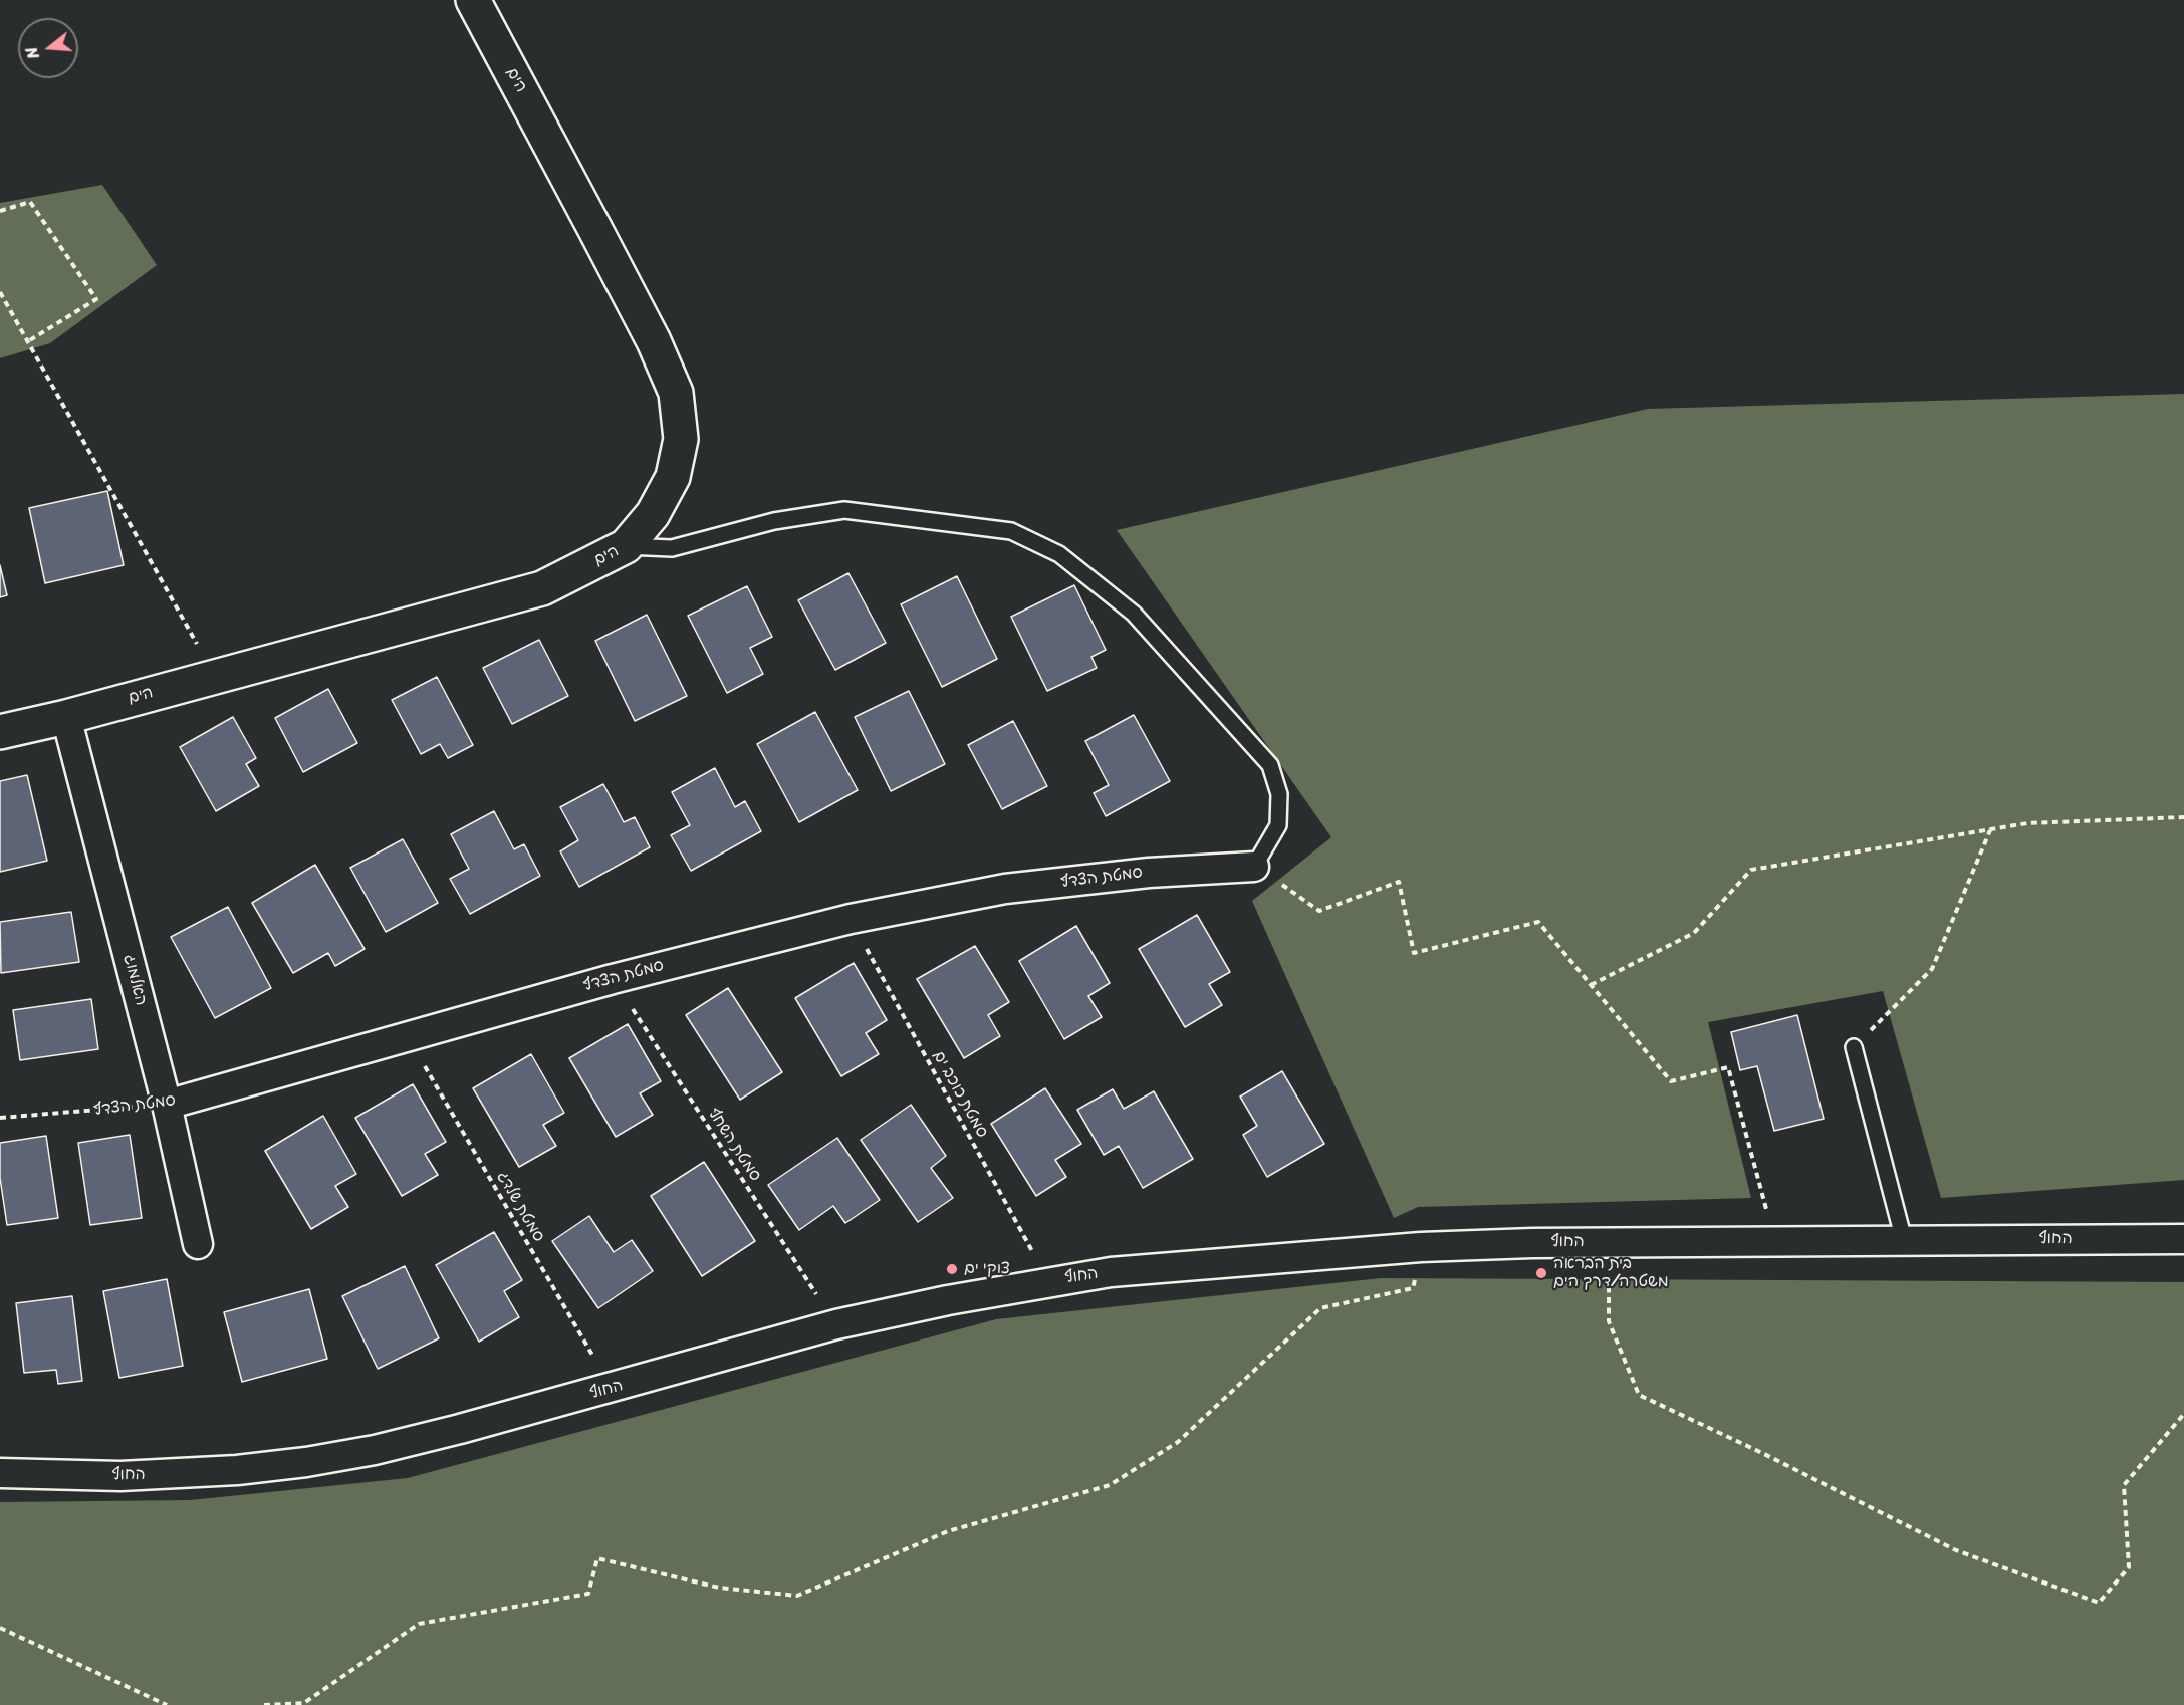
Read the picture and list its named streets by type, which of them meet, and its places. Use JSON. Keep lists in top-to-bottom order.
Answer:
{
  "streets": {
    "street": [
      "הים",
      "סמטת הצדף",
      "האלמוג",
      "החוף"
    ],
    "path": ["סמטת כוכב ים", "סמטת השחף", "סמטת שלדג"]
  },
  "crossings": [
    ["הים", "האלמוג"],
    ["סמטת הצדף", "האלמוג"],
    ["סמטת הצדף", "סמטת כוכב ים"],
    ["סמטת הצדף", "סמטת השחף"],
    ["סמטת הצדף", "סמטת שלדג"],
    ["סמטת כוכב ים", "החוף"],
    ["סמטת השחף", "החוף"],
    ["סמטת שלדג", "החוף"]
  ],
  "places": ["צוקי ים", "בית הבראה משטרה/דרך הים"],
  "north": "left"
}
